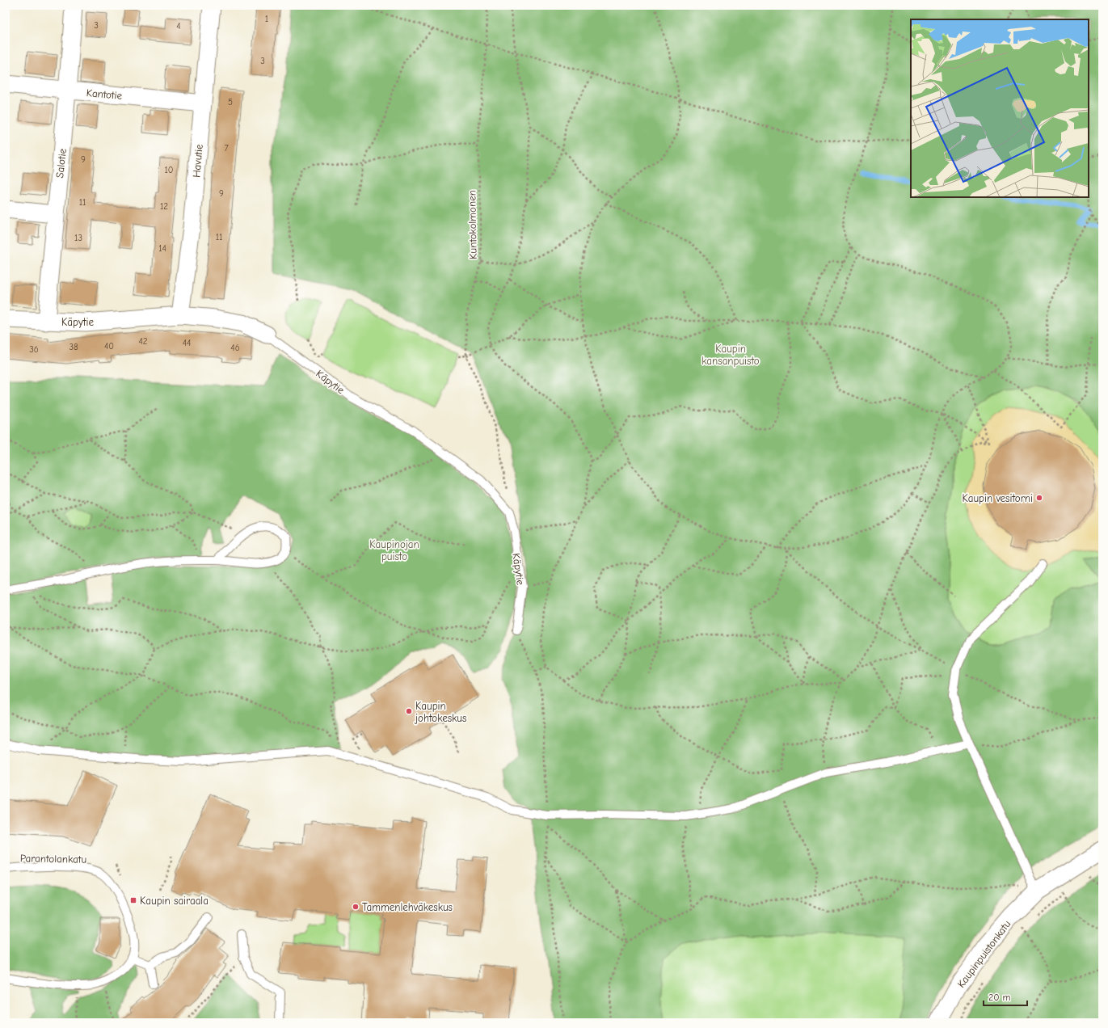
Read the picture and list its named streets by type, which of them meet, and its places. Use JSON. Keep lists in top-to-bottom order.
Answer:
{
  "streets": {
    "street": [
      "Kantotie",
      "Havutie",
      "Salotie",
      "Käpytie",
      "Kaupinpuistonkatu"
    ],
    "lane": ["Parantolankatu"],
    "path": ["Kuntokolmonen"]
  },
  "crossings": [
    ["Kantotie", "Havutie"],
    ["Kantotie", "Salotie"],
    ["Havutie", "Käpytie"],
    ["Salotie", "Käpytie"],
    ["Kuntokolmonen", "Käpytie"]
  ],
  "parks": ["Kaupin kansanpuisto", "Kaupinojan puisto"],
  "places": {
    "other": ["Kaupin vesitorni", "Kaupin johtokeskus", "Tammenlehväkeskus"],
    "transit": ["Kaupin sairaala"]
  },
  "house_numbers": [
    "1",
    "3",
    "4",
    "3",
    "5",
    "7",
    "9",
    "10",
    "9",
    "11",
    "12",
    "11",
    "13",
    "14",
    "42",
    "44",
    "40",
    "38",
    "46",
    "36"
  ],
  "scale_bar": "20 m"
}
